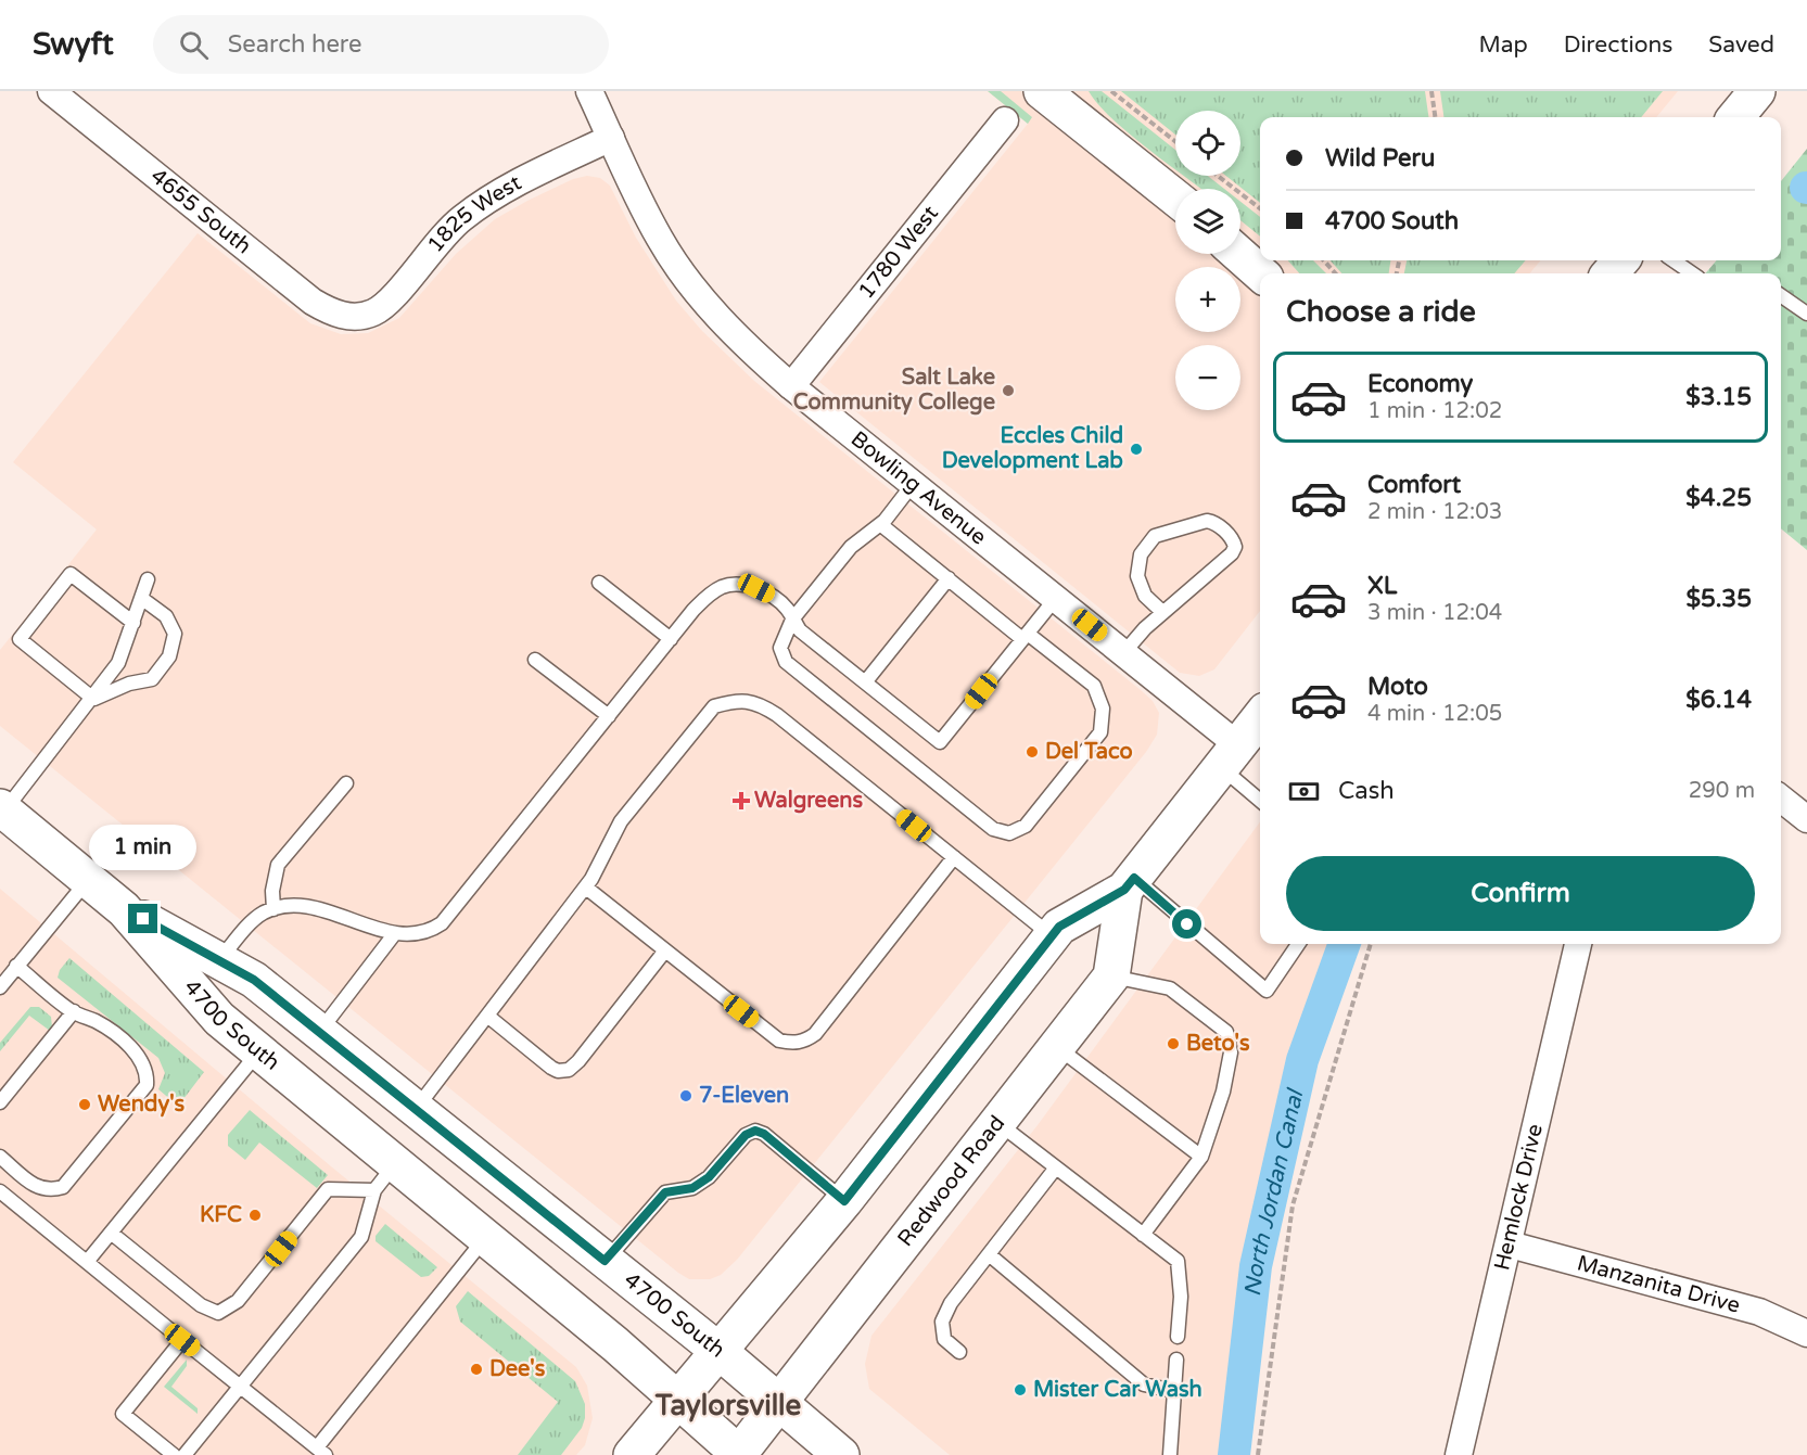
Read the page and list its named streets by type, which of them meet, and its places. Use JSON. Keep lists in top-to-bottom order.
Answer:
{
  "streets": {
    "main road": ["4700 South", "Redwood Road"],
    "street": [
      "4655 South",
      "1825 West",
      "1780 West",
      "Bowling Avenue",
      "Hemlock Drive",
      "Manzanita Drive"
    ]
  },
  "crossings": [
    ["4655 South", "1825 West"],
    ["1825 West", "Bowling Avenue"],
    ["1780 West", "Bowling Avenue"],
    ["Bowling Avenue", "Redwood Road"],
    ["4700 South", "Redwood Road"],
    ["Hemlock Drive", "Manzanita Drive"]
  ],
  "districts": ["Taylorsville"],
  "water": ["North Jordan Canal"],
  "places": {
    "other": [
      "Salt Lake Community College",
      "Eccles Child Development Lab",
      "Del Taco",
      "Beto's",
      "7-Eleven",
      "Wendy's",
      "KFC",
      "Dee's",
      "Mister Car Wash"
    ],
    "health": ["Walgreens"]
  },
  "page": {
    "header": "Swyft",
    "search": "Search here",
    "nav": ["Map", "Directions", "Saved"],
    "map_buttons": ["+", "−"],
    "banner": ["Wild Peru", "4700 South"],
    "heading": "Choose a ride",
    "list": [
      {
        "name": "Economy",
        "note": "1 min · 12:02",
        "value": "$3.15"
      },
      {
        "name": "Comfort",
        "note": "2 min · 12:03",
        "value": "$4.25"
      },
      {
        "name": "XL",
        "note": "3 min · 12:04",
        "value": "$5.35"
      },
      {
        "name": "Moto",
        "note": "4 min · 12:05",
        "value": "$6.14"
      }
    ],
    "pay": ["Cash", "290 m"],
    "bubble": "1 min",
    "buttons": "Confirm"
  }
}
